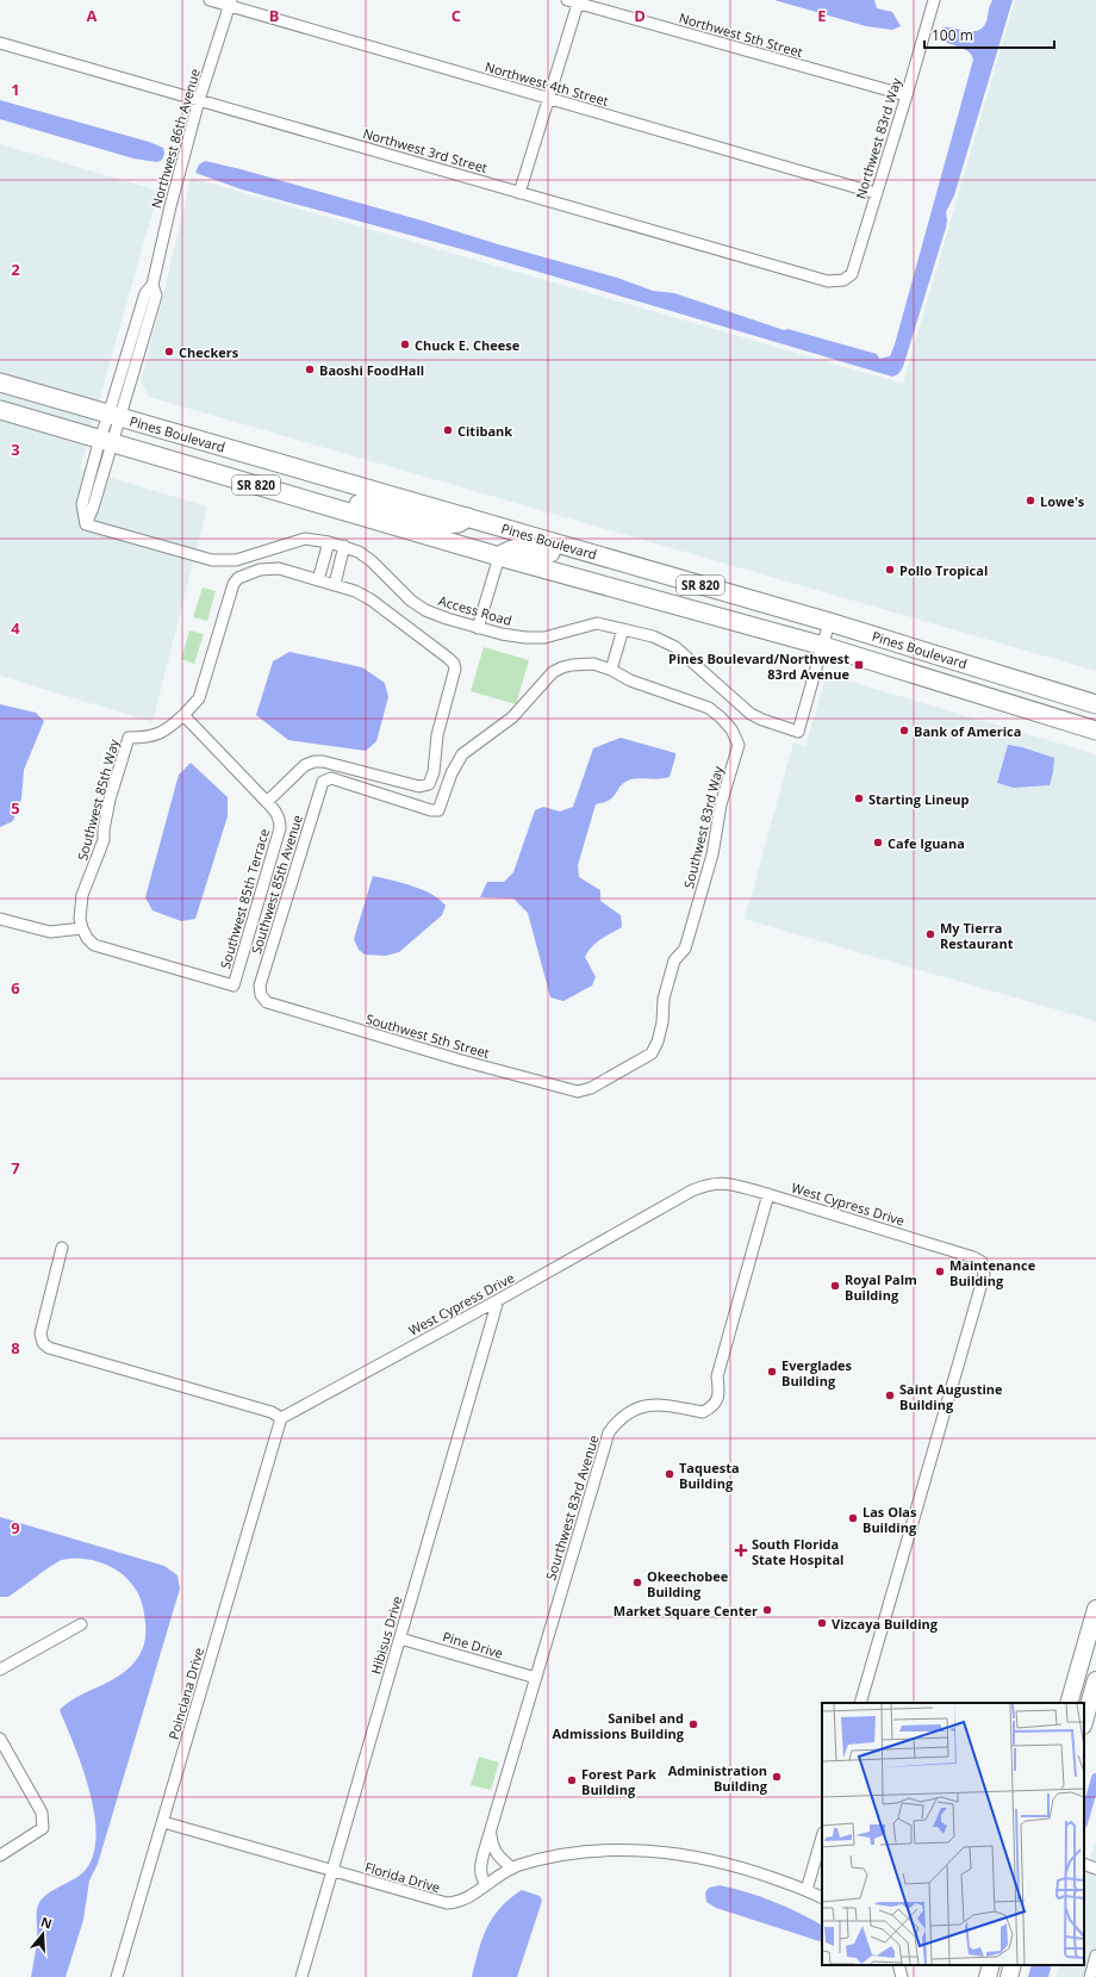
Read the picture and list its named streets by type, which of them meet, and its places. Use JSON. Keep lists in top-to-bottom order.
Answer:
{
  "streets": {
    "highway": ["Pines Boulevard", "SR 820"],
    "street": [
      "Northwest 5th Street",
      "Northwest 4th Street",
      "Northwest 86th Avenue",
      "Northwest 83rd Way",
      "Northwest 3rd Street",
      "Access Road",
      "Southwest 85th Way",
      "Southwest 83rd Way",
      "Southwest 85th Avenue",
      "Southwest 85th Terrace",
      "Southwest 5th Street",
      "West Cypress Drive",
      "Sourthwest 83rd Avenue",
      "Hibisus Drive",
      "Pine Drive",
      "Poinciana Drive",
      "Florida Drive"
    ]
  },
  "crossings": [
    ["Northwest 5th Street", "Northwest 83rd Way"],
    ["Northwest 4th Street", "Northwest 86th Avenue"],
    ["Northwest 4th Street", "Northwest 83rd Way"],
    ["Northwest 86th Avenue", "Northwest 3rd Street"],
    ["Northwest 86th Avenue", "Pines Boulevard"],
    ["Northwest 86th Avenue", "Access Road"],
    ["Northwest 83rd Way", "Northwest 3rd Street"],
    ["Pines Boulevard", "Access Road"],
    ["Southwest 85th Way", "Southwest 85th Terrace"],
    ["Southwest 83rd Way", "Southwest 85th Avenue"],
    ["Southwest 83rd Way", "Southwest 5th Street"],
    ["Southwest 85th Avenue", "Southwest 5th Street"],
    ["West Cypress Drive", "Sourthwest 83rd Avenue"],
    ["West Cypress Drive", "Hibisus Drive"],
    ["West Cypress Drive", "Poinciana Drive"],
    ["Sourthwest 83rd Avenue", "Pine Drive"],
    ["Sourthwest 83rd Avenue", "Florida Drive"],
    ["Hibisus Drive", "Pine Drive"],
    ["Hibisus Drive", "Florida Drive"],
    ["Poinciana Drive", "Florida Drive"]
  ],
  "places": {
    "other": [
      "Chuck E. Cheese",
      "Checkers",
      "Baoshi FoodHall",
      "Citibank",
      "Lowe's",
      "Pollo Tropical",
      "Bank of America",
      "Starting Lineup",
      "Cafe Iguana",
      "My Tierra Restaurant",
      "Maintenance Building",
      "Royal Palm Building",
      "Everglades Building",
      "Saint Augustine Building",
      "Taquesta Building",
      "Las Olas Building",
      "Okeechobee Building",
      "Market Square Center",
      "Vizcaya Building",
      "Sanibel and Admissions Building",
      "Administration Building",
      "Forest Park Building"
    ],
    "transit": ["Pines Boulevard/Northwest 83rd Avenue"],
    "health": ["South Florida State Hospital"]
  },
  "scale_bar": "100 m",
  "north": "top",
  "grid": {
    "columns": [
      "A",
      "B",
      "C",
      "D",
      "E"
    ],
    "rows": [
      "1",
      "2",
      "3",
      "4",
      "5",
      "6",
      "7",
      "8",
      "9"
    ]
  }
}
